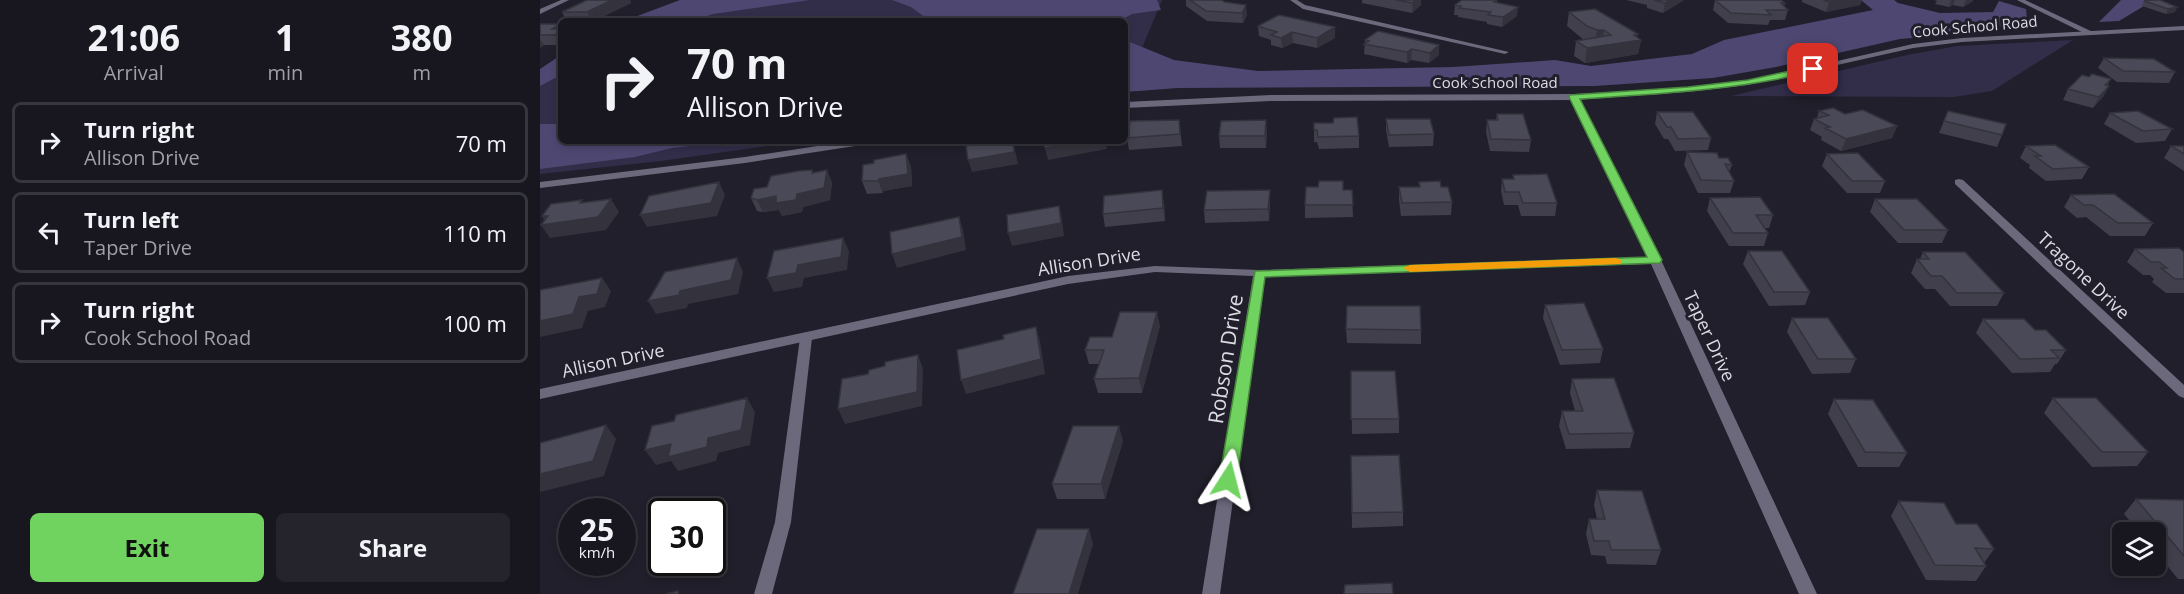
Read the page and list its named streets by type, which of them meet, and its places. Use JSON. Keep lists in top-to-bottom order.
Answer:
{
  "streets": {
    "street": [
      "Cook School Road",
      "Allison Drive",
      "Tragone Drive",
      "Taper Drive",
      "Robson Drive"
    ]
  },
  "crossings": [
    ["Cook School Road", "Taper Drive"],
    ["Allison Drive", "Taper Drive"],
    ["Allison Drive", "Robson Drive"]
  ],
  "page": {
    "eta": [
      "21:06",
      "Arrival",
      "1",
      "min",
      "380",
      "m"
    ],
    "turn": ["70 m", "Allison Drive"],
    "list": [
      {
        "name": "Turn right",
        "note": "Allison Drive",
        "value": "70 m"
      },
      {
        "name": "Turn left",
        "note": "Taper Drive",
        "value": "110 m"
      },
      {
        "name": "Turn right",
        "note": "Cook School Road",
        "value": "100 m"
      }
    ],
    "speed": "25 km/h",
    "limit": "30",
    "buttons": ["Exit", "Share"]
  }
}
